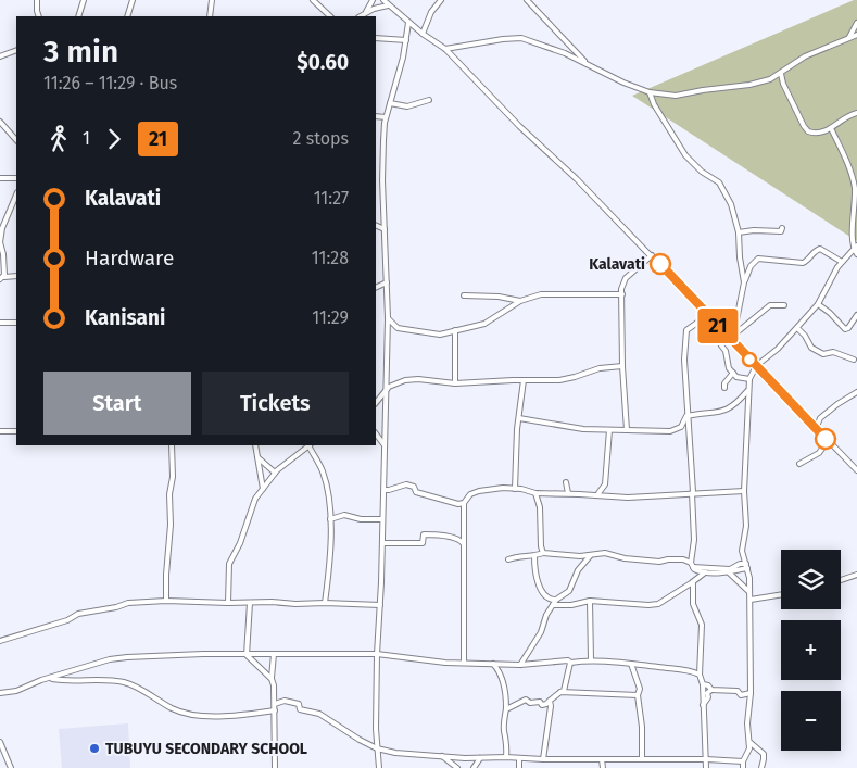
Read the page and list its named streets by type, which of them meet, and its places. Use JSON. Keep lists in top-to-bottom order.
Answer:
{
  "places": ["Kalavati", "TUBUYU SECONDARY SCHOOL"],
  "lines": ["bus line 21"],
  "page": {
    "on_map": "21",
    "heading": ["3 min", "11:26 – 11:29 · Bus", "$0.60"],
    "legs": ["1", "21", "2 stops"],
    "list": [
      {
        "name": "Kalavati",
        "value": "11:27"
      },
      {
        "name": "Hardware",
        "value": "11:28"
      },
      {
        "name": "Kanisani",
        "value": "11:29"
      }
    ],
    "buttons": ["Start", "Tickets"],
    "map_buttons": ["+", "−"]
  }
}
